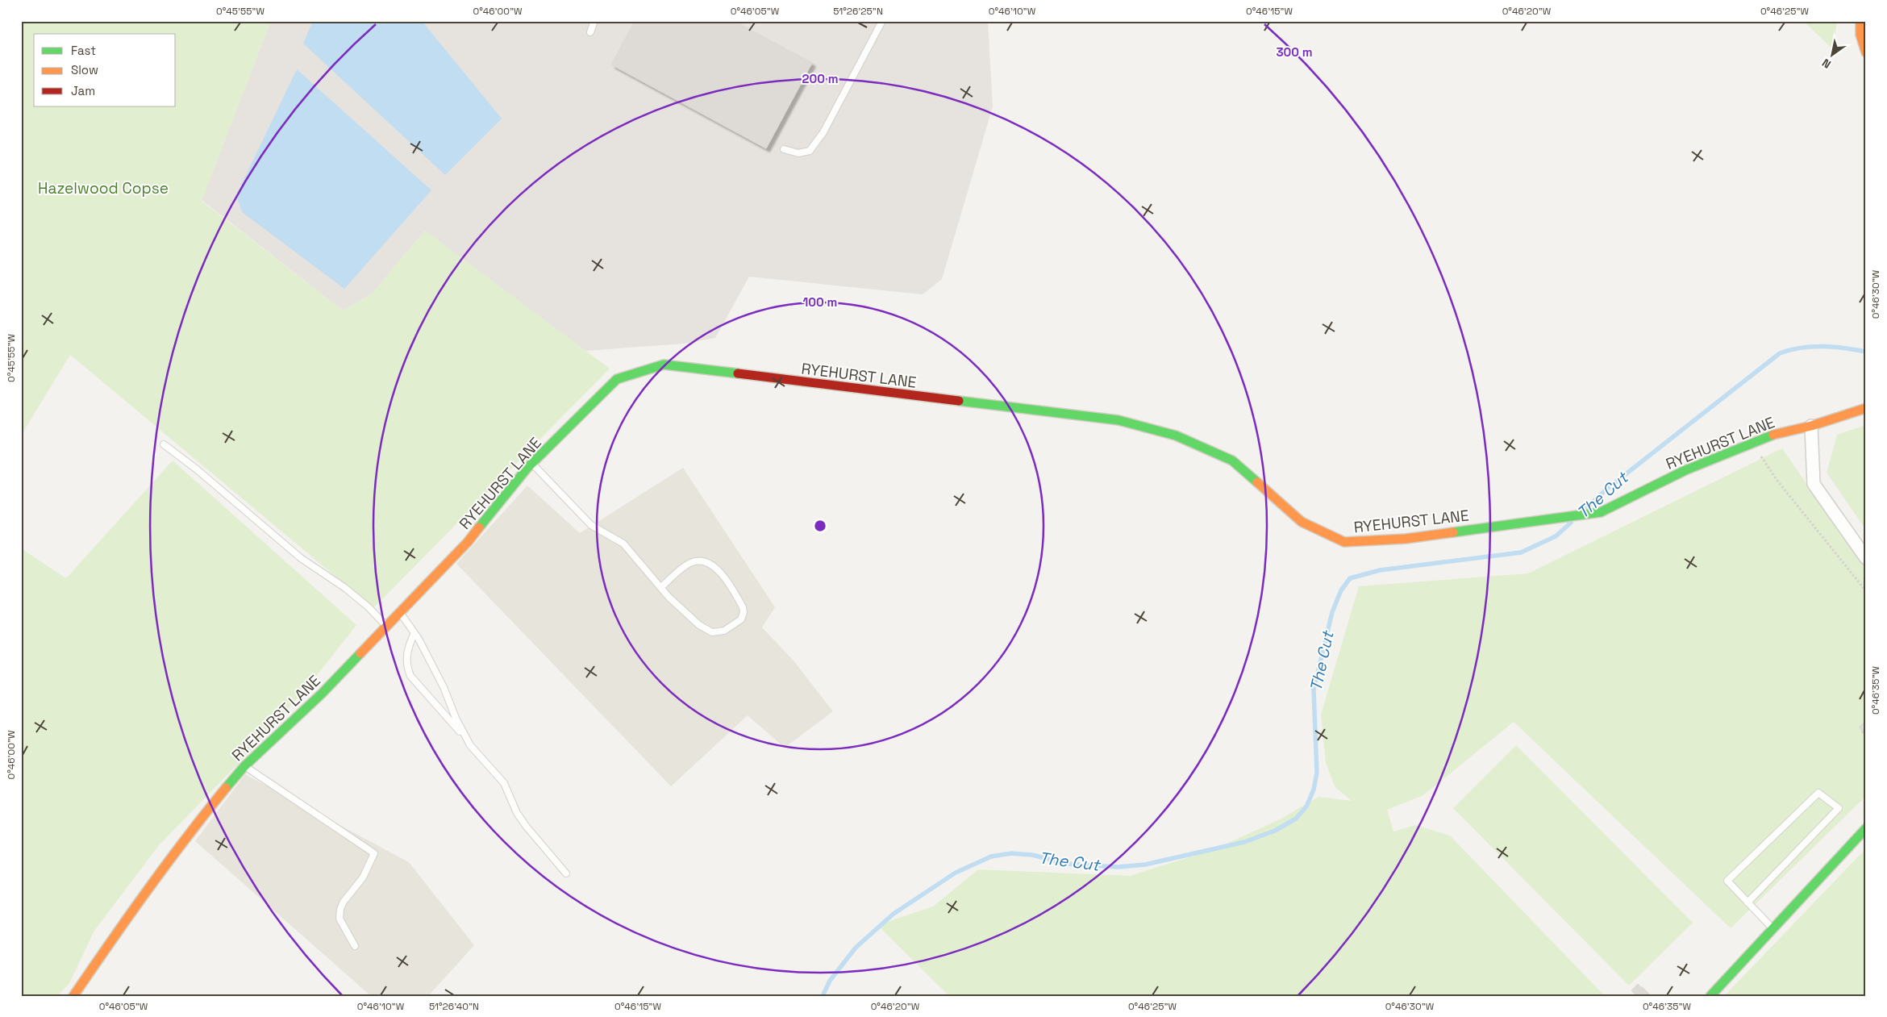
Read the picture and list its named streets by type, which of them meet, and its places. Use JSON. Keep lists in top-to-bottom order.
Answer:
{
  "streets": {
    "street": ["RYEHURST LANE"]
  },
  "water": ["The Cut"],
  "parks": ["Hazelwood Copse"],
  "legend": ["Fast", "Slow", "Jam"],
  "north": "bottom left",
  "coordinates": [
    "0°45'55\"W",
    "0°46'00\"W",
    "0°46'05\"W",
    "51°26'25\"N",
    "0°46'10\"W",
    "0°46'15\"W",
    "0°46'20\"W",
    "0°46'25\"W",
    "0°46'30\"W",
    "0°46'35\"W",
    "51°26'40\"N"
  ],
  "rings": ["300 m", "200 m", "100 m"]
}
